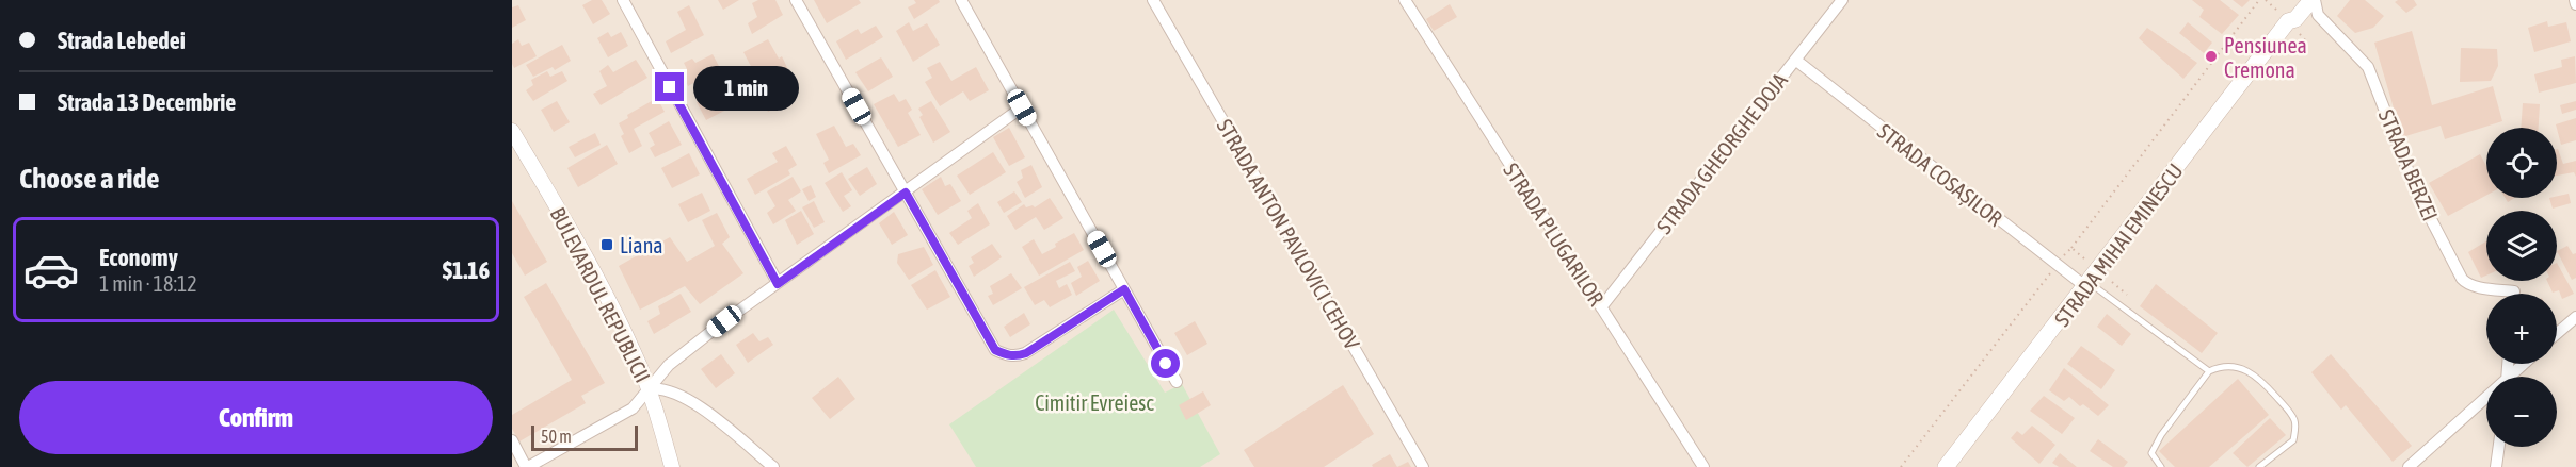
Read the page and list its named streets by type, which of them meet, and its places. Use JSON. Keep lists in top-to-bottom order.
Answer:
{
  "streets": {
    "main road": ["STRADA MIHAI EMINESCU"],
    "street": [
      "STRADA GHEORGHE DOJA",
      "STRADA BERZEI",
      "STRADA COSAȘILOR",
      "STRADA ANTON PAVLOVICI CEHOV",
      "STRADA PLUGARILOR",
      "BULEVARDUL REPUBLICII"
    ]
  },
  "crossings": [
    ["STRADA GHEORGHE DOJA", "STRADA COSAȘILOR"],
    ["STRADA GHEORGHE DOJA", "STRADA PLUGARILOR"],
    ["STRADA BERZEI", "STRADA MIHAI EMINESCU"],
    ["STRADA COSAȘILOR", "STRADA MIHAI EMINESCU"]
  ],
  "parks": ["Cimitir Evreiesc"],
  "places": {
    "other": ["Pensiunea Cremona"],
    "transit": ["Liana"]
  },
  "scale_bar": "50 m",
  "page": {
    "banner": ["Strada Lebedei", "Strada 13 Decembrie"],
    "bubble": "1 min",
    "map_buttons": ["+", "−"],
    "heading": "Choose a ride",
    "list": [
      {
        "name": "Economy",
        "note": "1 min · 18:12",
        "value": "$1.16"
      }
    ],
    "buttons": "Confirm",
    "scale": "50 m"
  }
}
